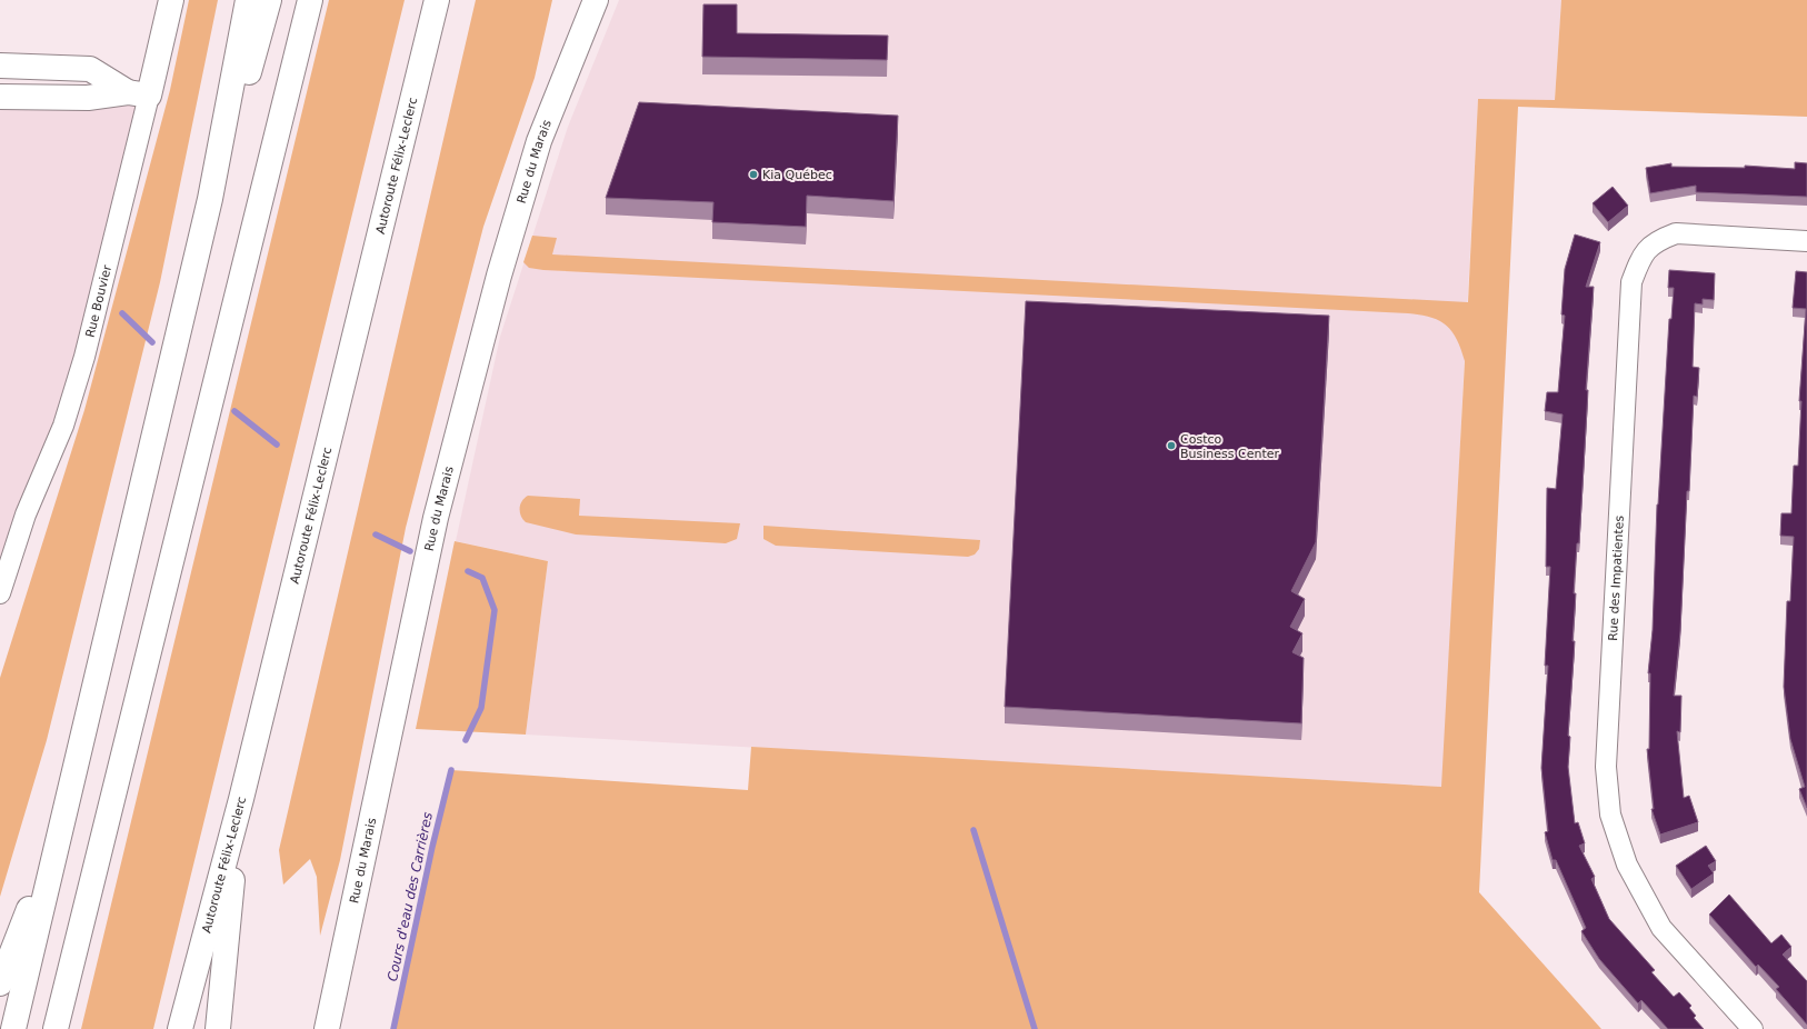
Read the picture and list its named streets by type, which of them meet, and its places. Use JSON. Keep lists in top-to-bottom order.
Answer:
{
  "streets": {
    "main road": ["Rue du Marais", "Autoroute Félix-Leclerc", "Rue Bouvier"],
    "street": ["Rue des Impatientes"]
  },
  "water": ["Cours d'eau des Carrières"],
  "places": ["Kia Québec", "Costco Business Center"]
}
